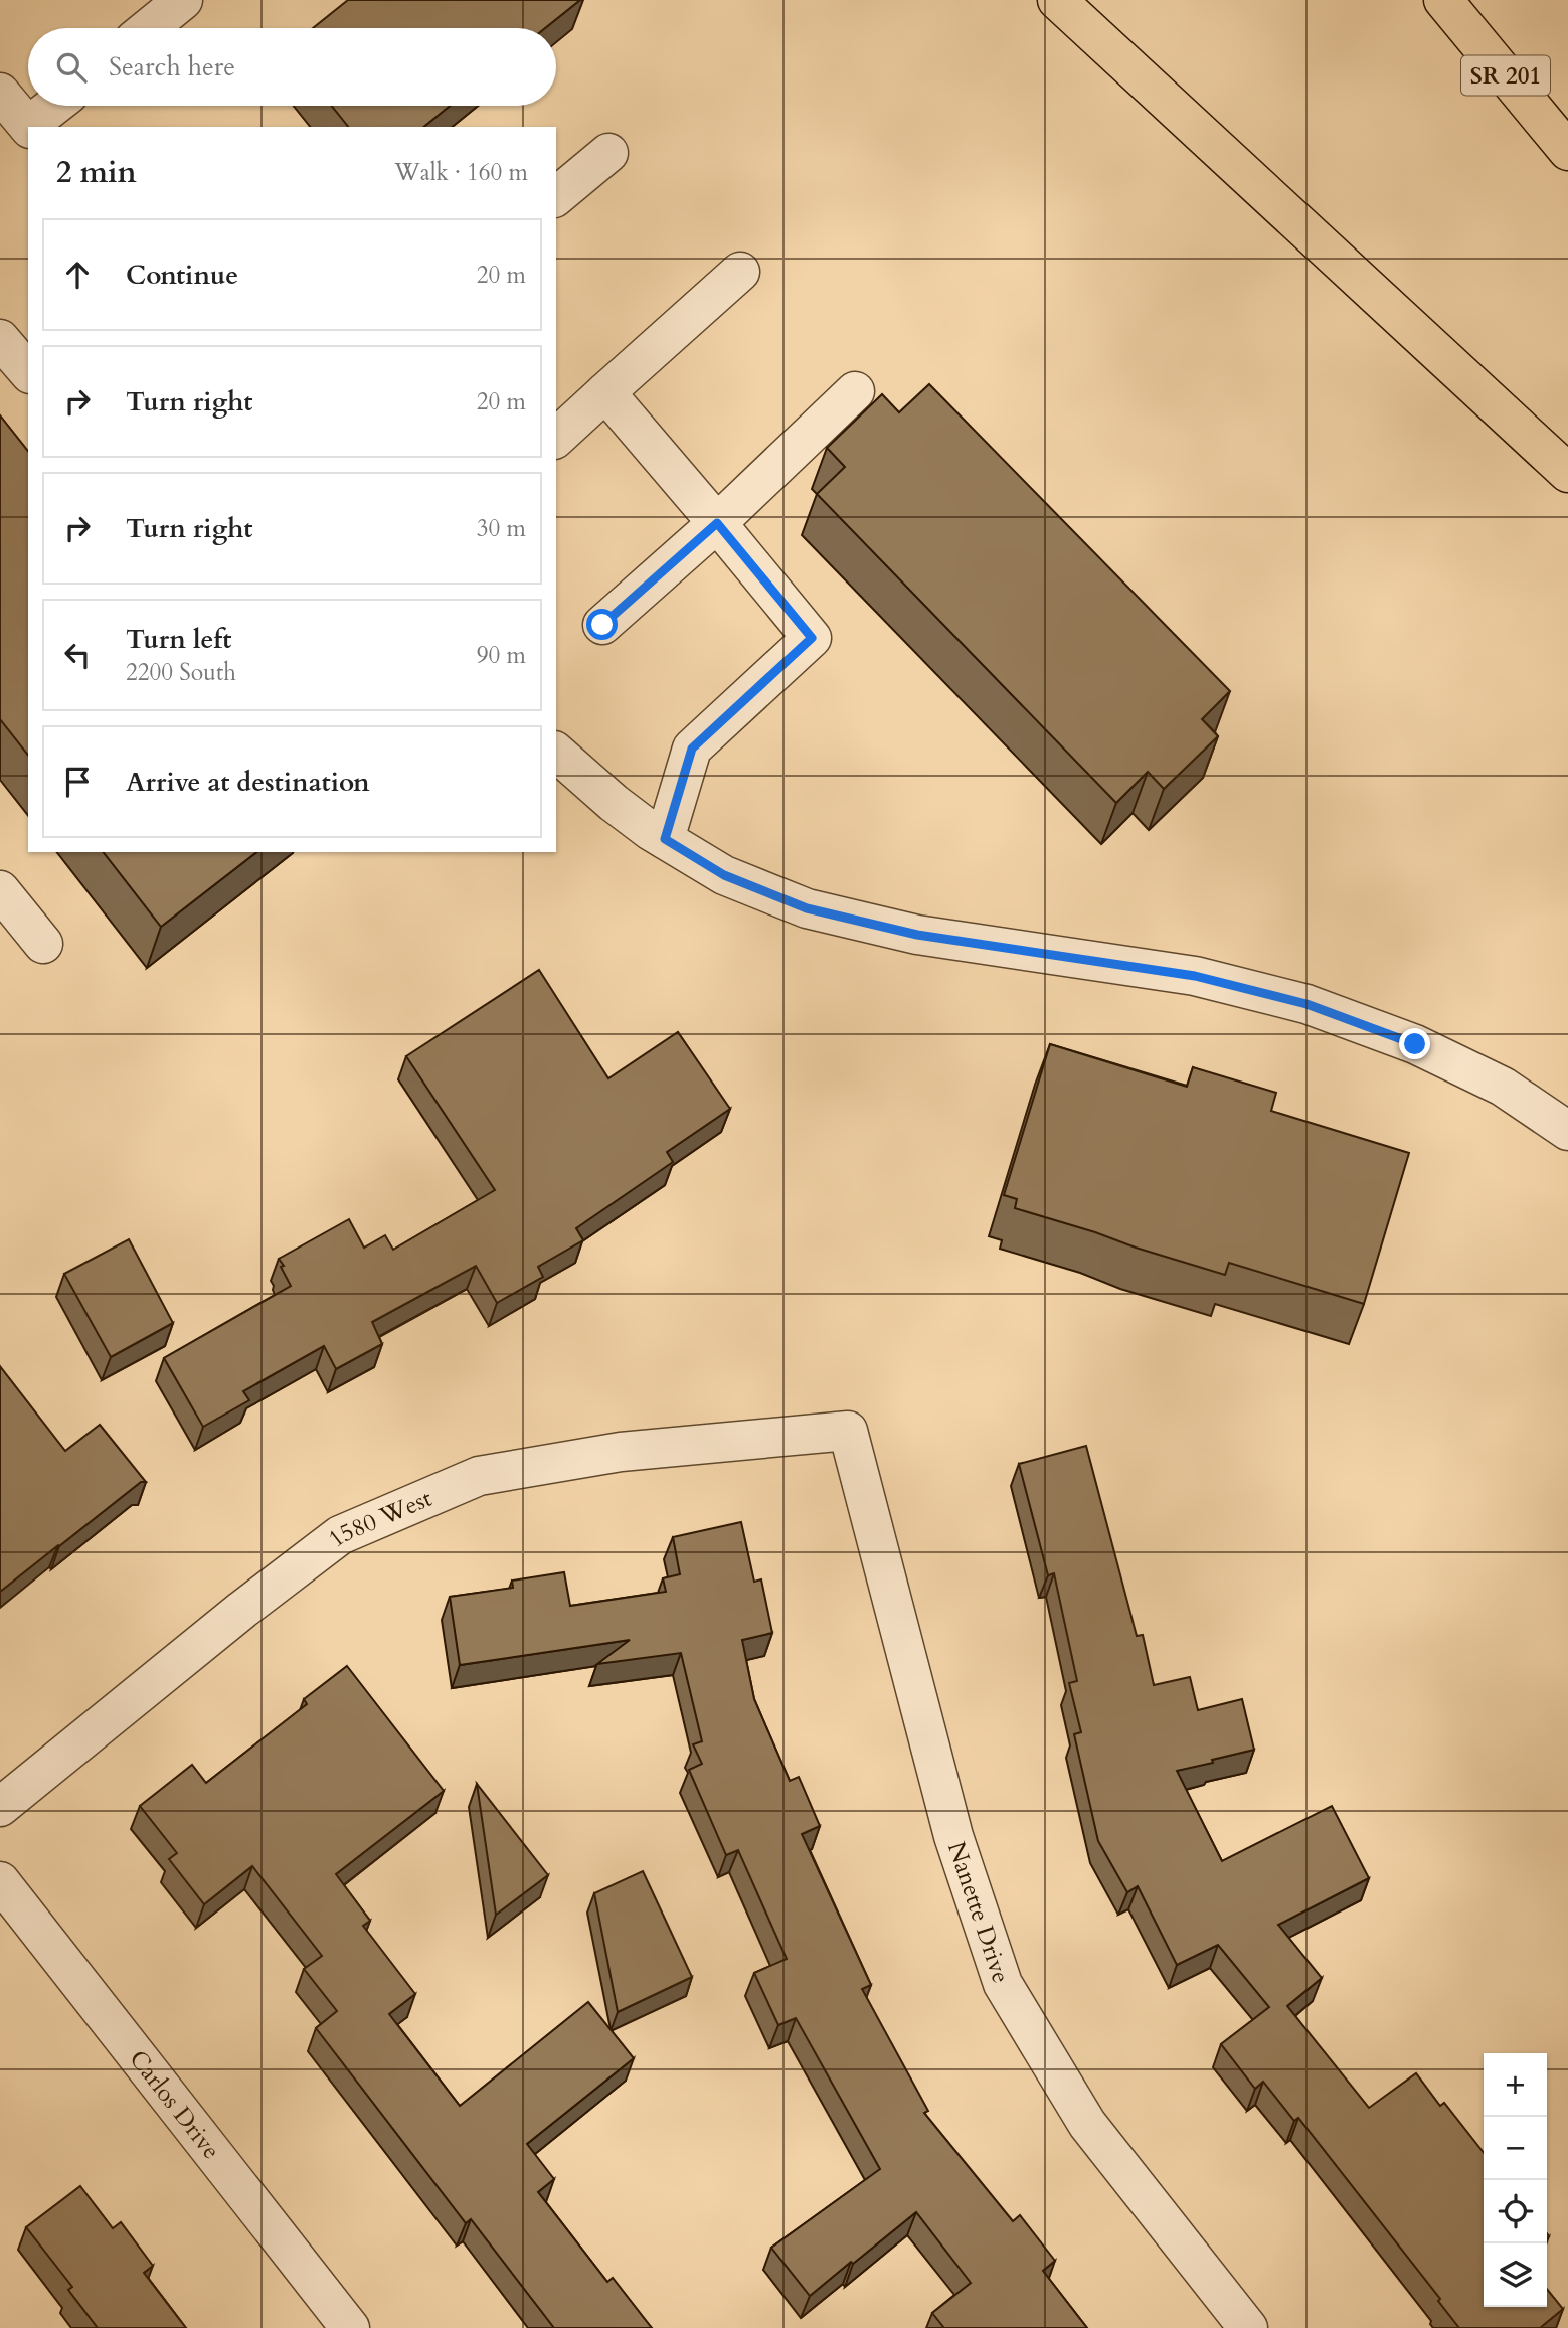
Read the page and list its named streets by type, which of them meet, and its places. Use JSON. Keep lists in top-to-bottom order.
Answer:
{
  "streets": {
    "highway": ["SR 201"],
    "street": ["1580 West", "Nanette Drive", "Carlos Drive"]
  },
  "crossings": [
    ["1580 West", "Nanette Drive"]
  ],
  "page": {
    "search": "Search here",
    "heading": ["2 min", "Walk · 160 m"],
    "list": [
      ["Continue", "20 m"],
      ["Turn right", "20 m"],
      ["Turn right", "30 m"],
      ["Turn left", "2200 South", "90 m"],
      "Arrive at destination"
    ],
    "map_buttons": ["+", "−"]
  }
}
